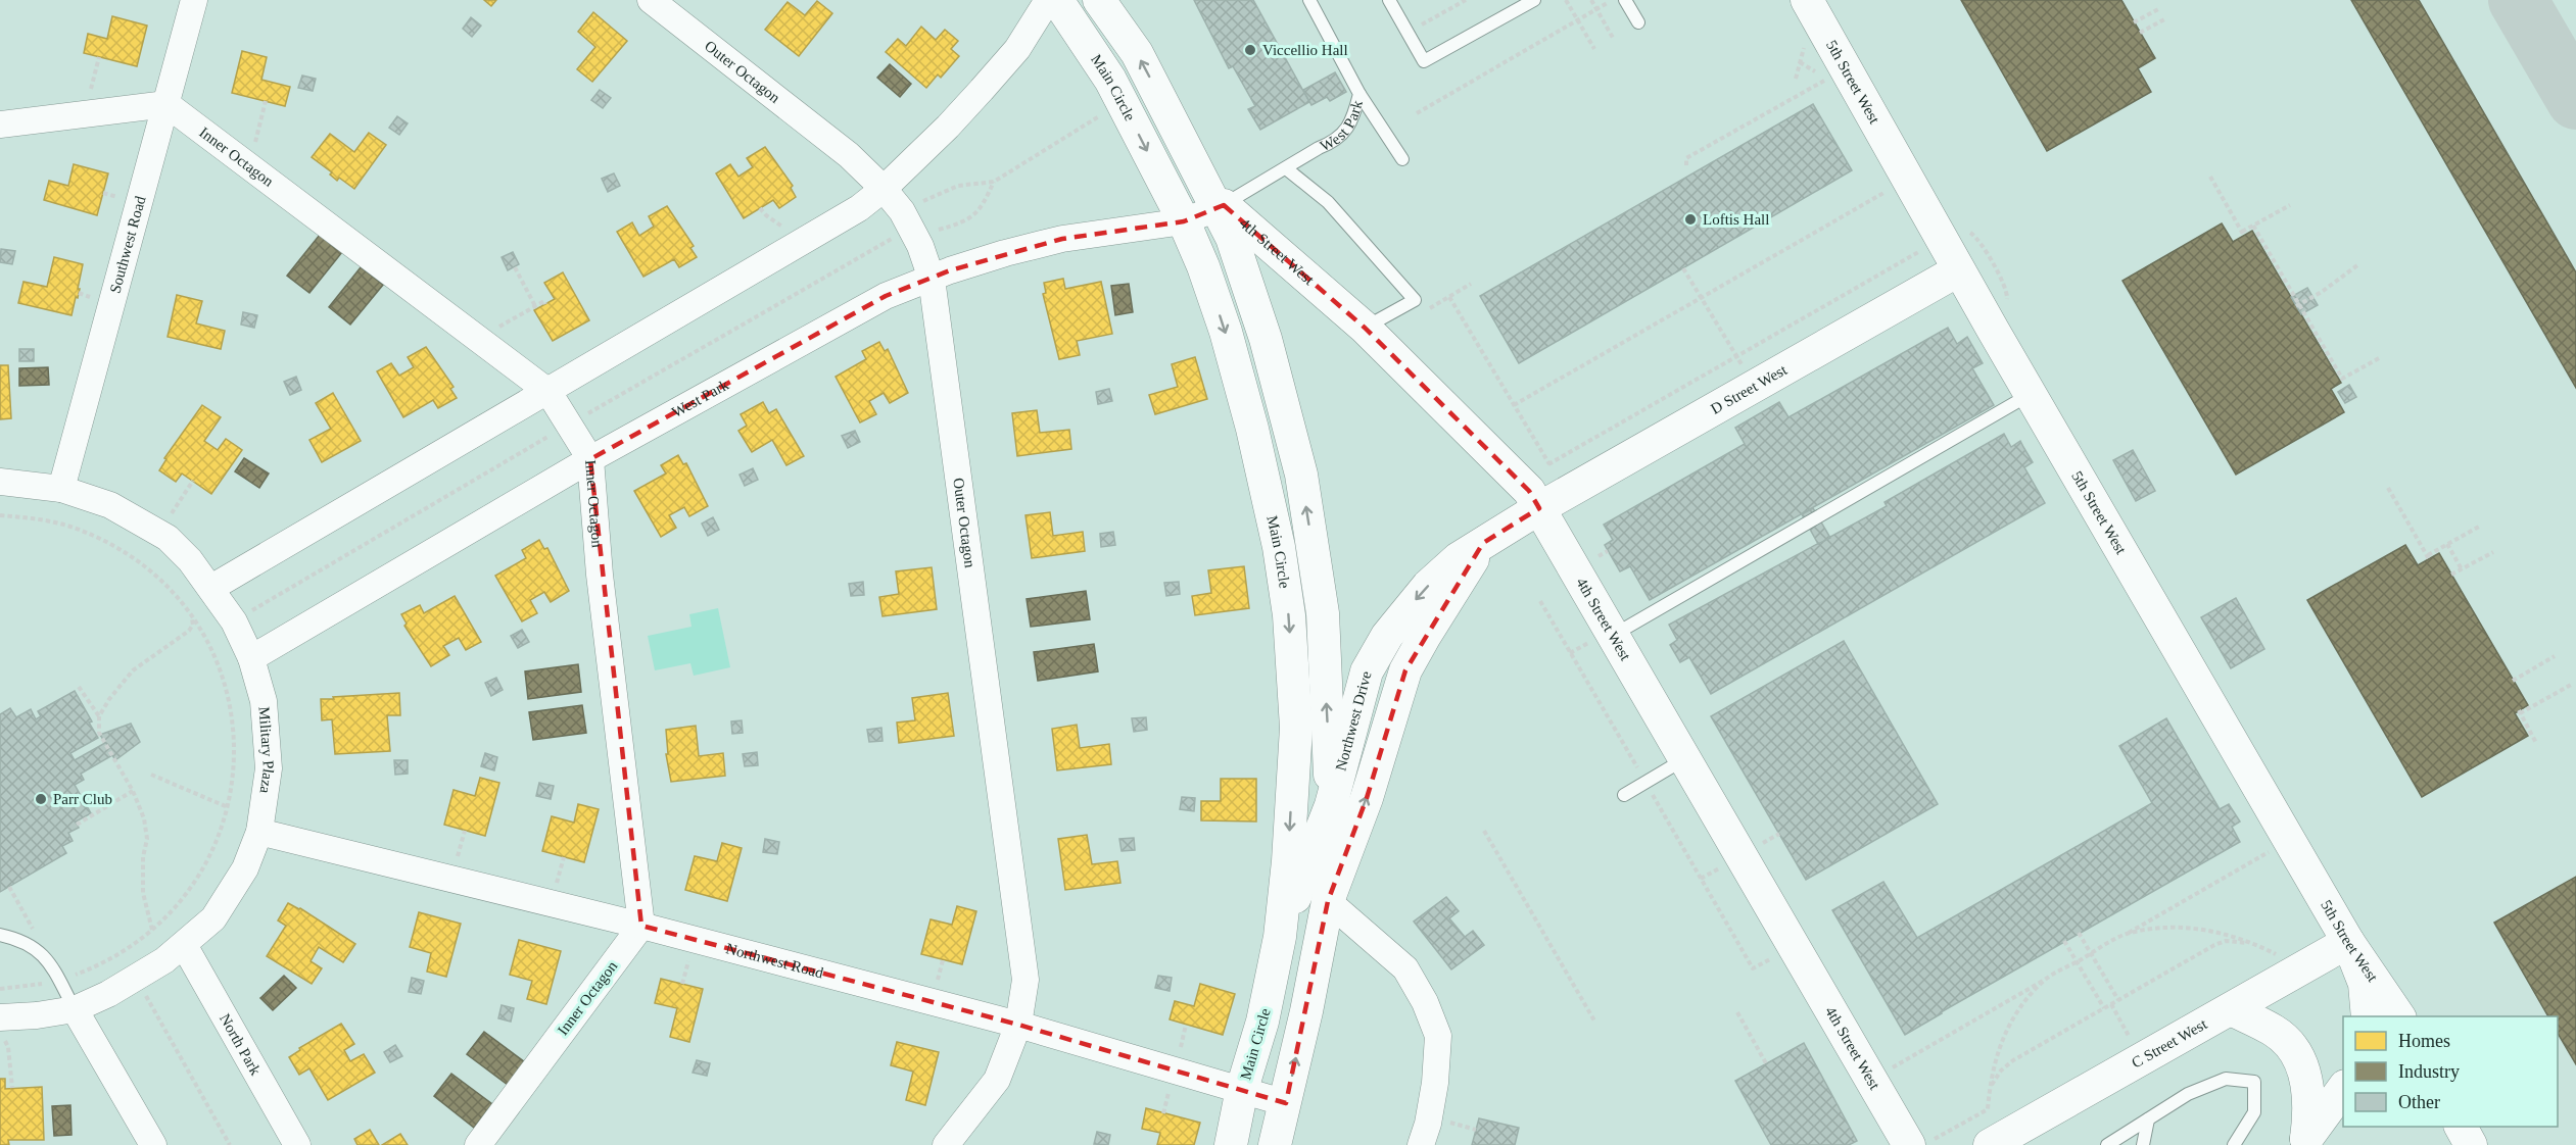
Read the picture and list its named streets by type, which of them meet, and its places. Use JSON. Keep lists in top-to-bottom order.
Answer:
{
  "streets": {
    "street": [
      "Outer Octagon",
      "5th Street West",
      "Main Circle",
      "West Park",
      "Inner Octagon",
      "Southwest Road",
      "4th Street West",
      "D Street West",
      "Northwest Drive",
      "Military Plaza",
      "Northwest Road",
      "C Street West",
      "North Park"
    ]
  },
  "crossings": [
    ["Outer Octagon", "West Park"],
    ["Outer Octagon", "Northwest Road"],
    ["5th Street West", "D Street West"],
    ["5th Street West", "C Street West"],
    ["Main Circle", "West Park"],
    ["Main Circle", "Northwest Drive"],
    ["Main Circle", "Northwest Road"],
    ["West Park", "Inner Octagon"],
    ["West Park", "4th Street West"],
    ["West Park", "Military Plaza"],
    ["Inner Octagon", "Southwest Road"],
    ["Inner Octagon", "Northwest Road"],
    ["Southwest Road", "Military Plaza"],
    ["4th Street West", "D Street West"],
    ["4th Street West", "Northwest Drive"],
    ["D Street West", "Northwest Drive"],
    ["Northwest Drive", "Northwest Road"],
    ["Military Plaza", "Northwest Road"],
    ["Military Plaza", "North Park"]
  ],
  "places": ["Viccellio Hall", "Loftis Hall", "Parr Club"],
  "legend": ["Homes", "Industry", "Other"]
}
